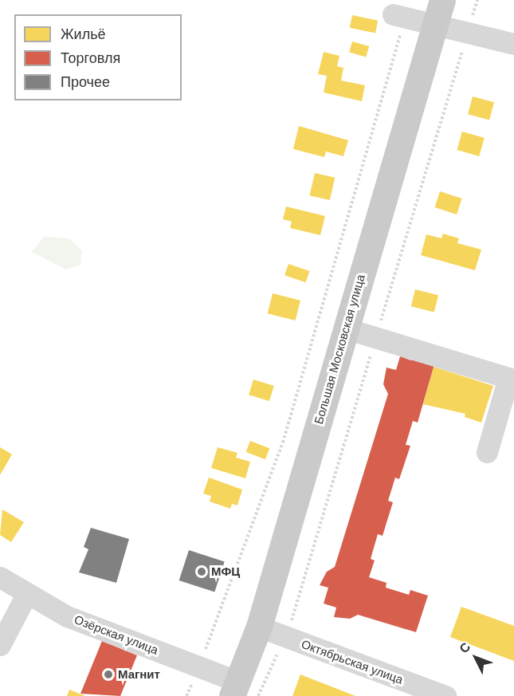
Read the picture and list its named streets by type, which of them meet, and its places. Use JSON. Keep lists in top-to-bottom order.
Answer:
{
  "streets": {
    "main road": ["Большая Московская улица"],
    "street": ["Озёрская улица", "Октябрьская улица"]
  },
  "crossings": [
    ["Большая Московская улица", "Озёрская улица"],
    ["Большая Московская улица", "Октябрьская улица"]
  ],
  "places": ["МФЦ", "Магнит"],
  "legend": ["Жильё", "Торговля", "Прочее"],
  "north": "top left"
}
